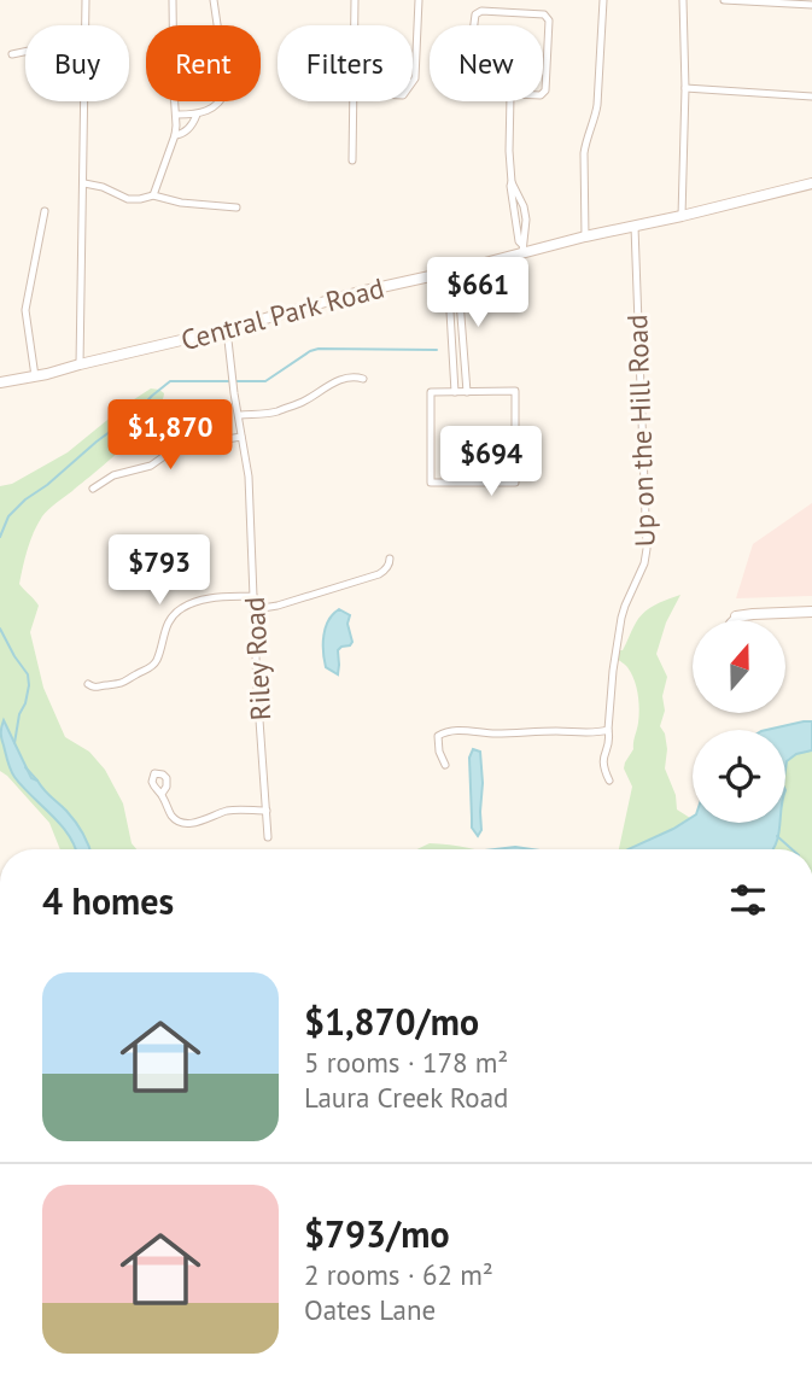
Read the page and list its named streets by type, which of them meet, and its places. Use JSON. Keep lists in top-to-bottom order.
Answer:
{
  "streets": {
    "street": ["Central Park Road", "Up on the Hill Road", "Riley Road"]
  },
  "crossings": [
    ["Central Park Road", "Up on the Hill Road"],
    ["Central Park Road", "Riley Road"]
  ],
  "north": "top",
  "page": {
    "chip": [
      "Buy",
      "Rent",
      "Filters",
      "New"
    ],
    "price": [
      "$661",
      "$1,870",
      "$694",
      "$793"
    ],
    "heading": "4 homes",
    "list": [
      {
        "name": "$1,870/mo",
        "note": "5 rooms · 178 m² · Laura Creek Road"
      },
      {
        "name": "$793/mo",
        "note": "2 rooms · 62 m² · Oates Lane"
      }
    ]
  }
}
